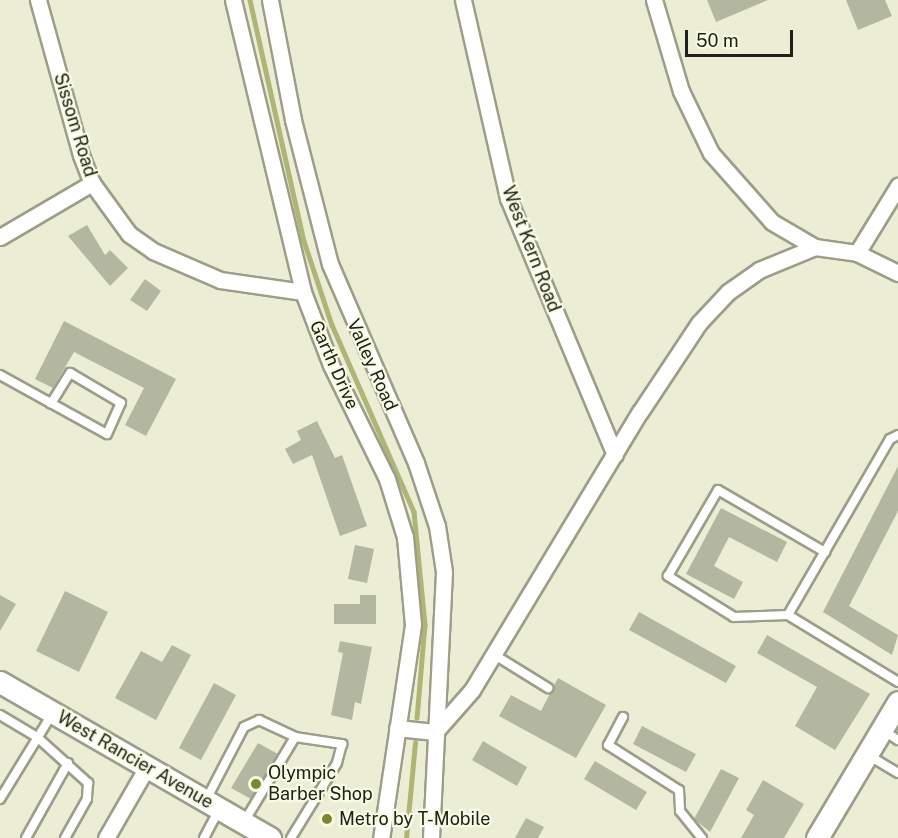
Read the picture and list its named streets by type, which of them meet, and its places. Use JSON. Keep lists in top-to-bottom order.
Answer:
{
  "streets": {
    "main road": ["West Rancier Avenue"],
    "street": [
      "Sissom Road",
      "West Kern Road",
      "Garth Drive",
      "Valley Road"
    ]
  },
  "crossings": [
    ["Sissom Road", "Garth Drive"]
  ],
  "places": ["Olympic Barber Shop", "Metro by T-Mobile"],
  "scale_bar": "50 m"
}
